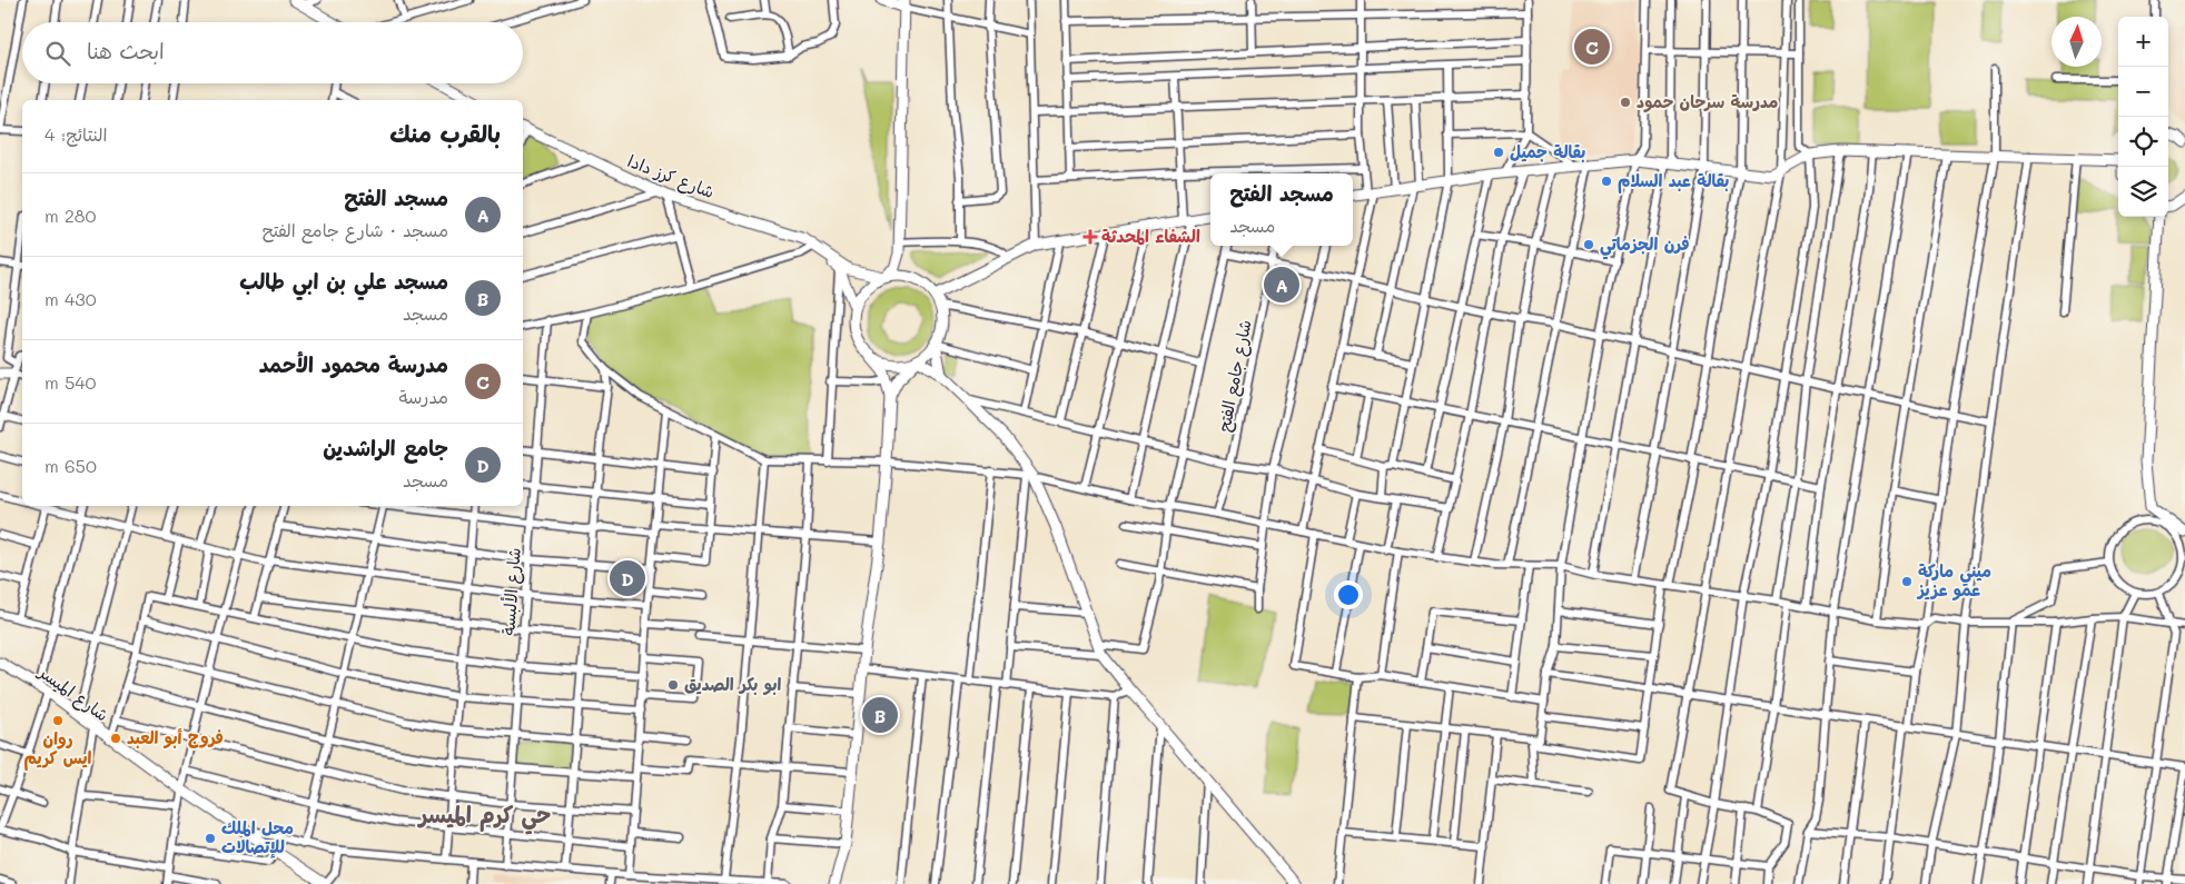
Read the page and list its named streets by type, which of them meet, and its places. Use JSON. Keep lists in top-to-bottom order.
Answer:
{
  "streets": {
    "main road": ["شارع كرز دادا", "شارع الميسر"],
    "street": ["شارع جامع الفتح", "شارع الألبسة"]
  },
  "districts": ["حي كرم الميسر"],
  "places": {
    "other": [
      "مدرسة سرحان حمود",
      "بقالة جميل",
      "بقالة عبد السلام",
      "فرن الجزماتي",
      "ميني ماركة عمو عزيز",
      "ابو بكر الصديق",
      "روان ايس كريم",
      "فروج أبو العبد",
      "محل الملك للإتصالات"
    ],
    "health": ["الشفاء المحدثة"]
  },
  "north": "top",
  "page": {
    "map_buttons": ["+", "−"],
    "search": "ابحث هنا",
    "pins": [
      "C",
      "A",
      "D",
      "B"
    ],
    "heading": ["بالقرب منك", "النتائج: 4"],
    "list": [
      {
        "mark": "A",
        "name": "مسجد الفتح",
        "note": "مسجد · شارع جامع الفتح",
        "value": "280 m"
      },
      {
        "mark": "B",
        "name": "مسجد علي بن ابي طالب",
        "note": "مسجد",
        "value": "430 m"
      },
      {
        "mark": "C",
        "name": "مدرسة محمود الأحمد",
        "note": "مدرسة",
        "value": "540 m"
      },
      {
        "mark": "D",
        "name": "جامع الراشدين",
        "note": "مسجد",
        "value": "650 m"
      }
    ],
    "popup": ["مسجد الفتح", "مسجد"]
  }
}
